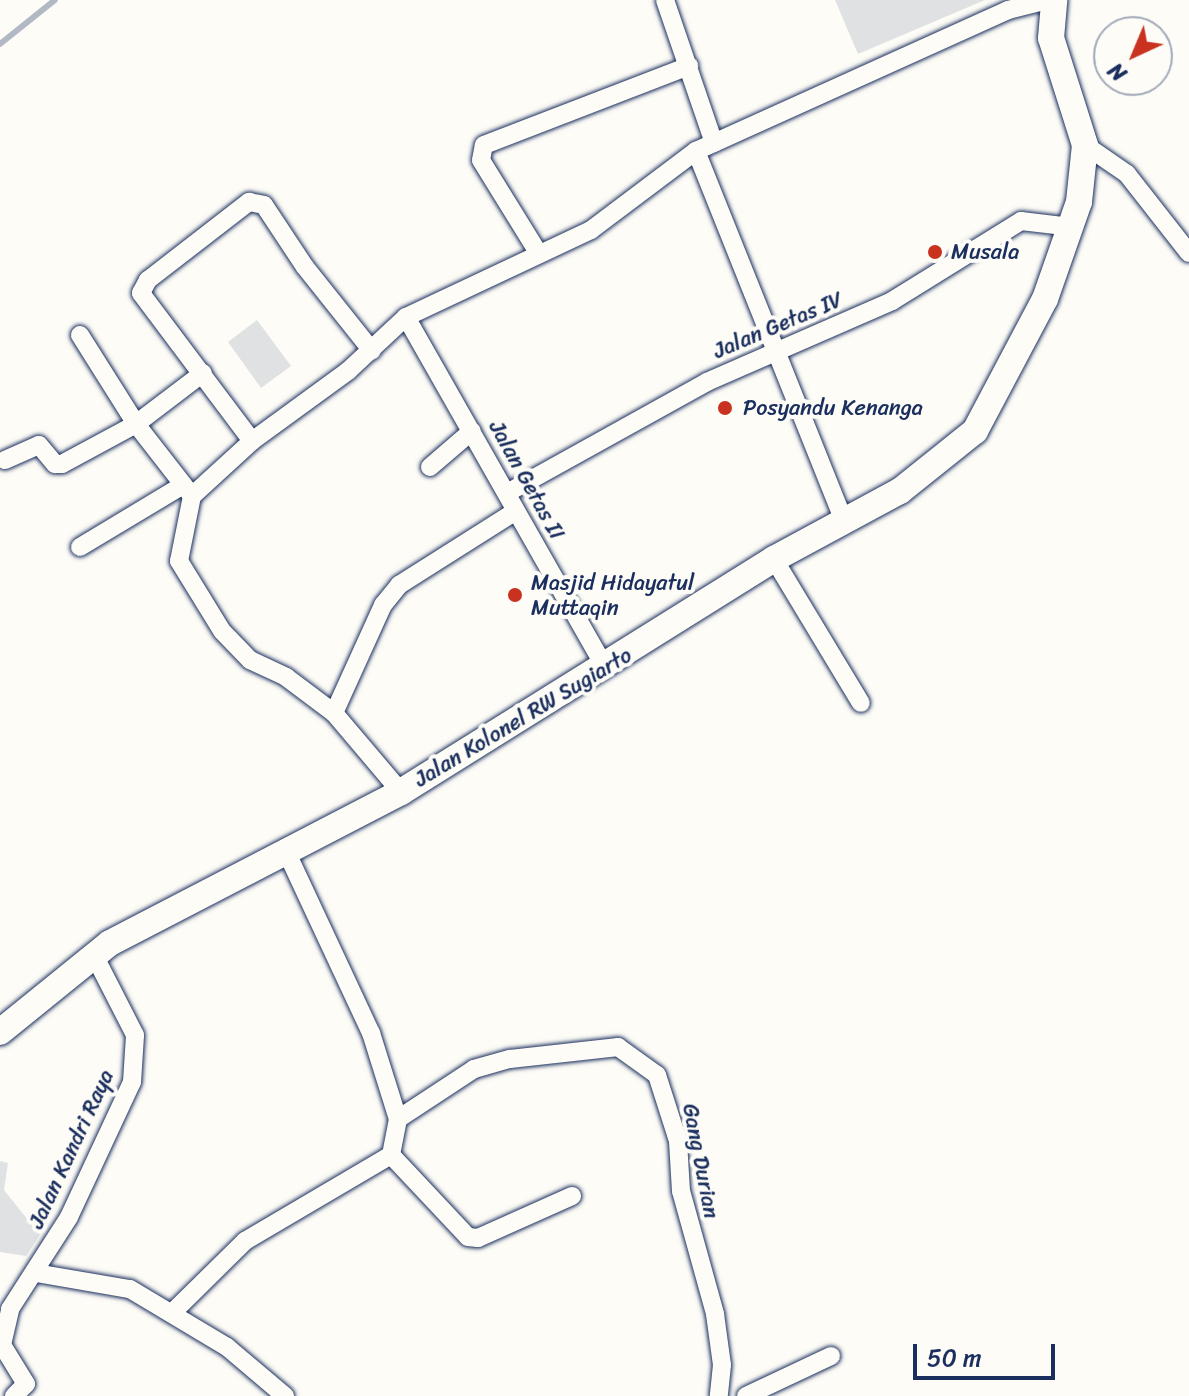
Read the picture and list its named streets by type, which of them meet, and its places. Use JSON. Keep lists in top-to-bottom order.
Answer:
{
  "streets": {
    "main road": ["Jalan Kolonel RW Sugiarto"],
    "street": [
      "Jalan Getas IV",
      "Jalan Getas II",
      "Jalan Kandri Raya",
      "Gang Durian"
    ]
  },
  "crossings": [
    ["Jalan Getas IV", "Jalan Getas II"],
    ["Jalan Getas IV", "Jalan Kolonel RW Sugiarto"],
    ["Jalan Getas II", "Jalan Kolonel RW Sugiarto"],
    ["Jalan Kolonel RW Sugiarto", "Jalan Kandri Raya"]
  ],
  "places": ["Musala", "Posyandu Kenanga", "Masjid Hidayatul Muttaqin"],
  "scale_bar": "50 m",
  "north": "bottom left"
}
